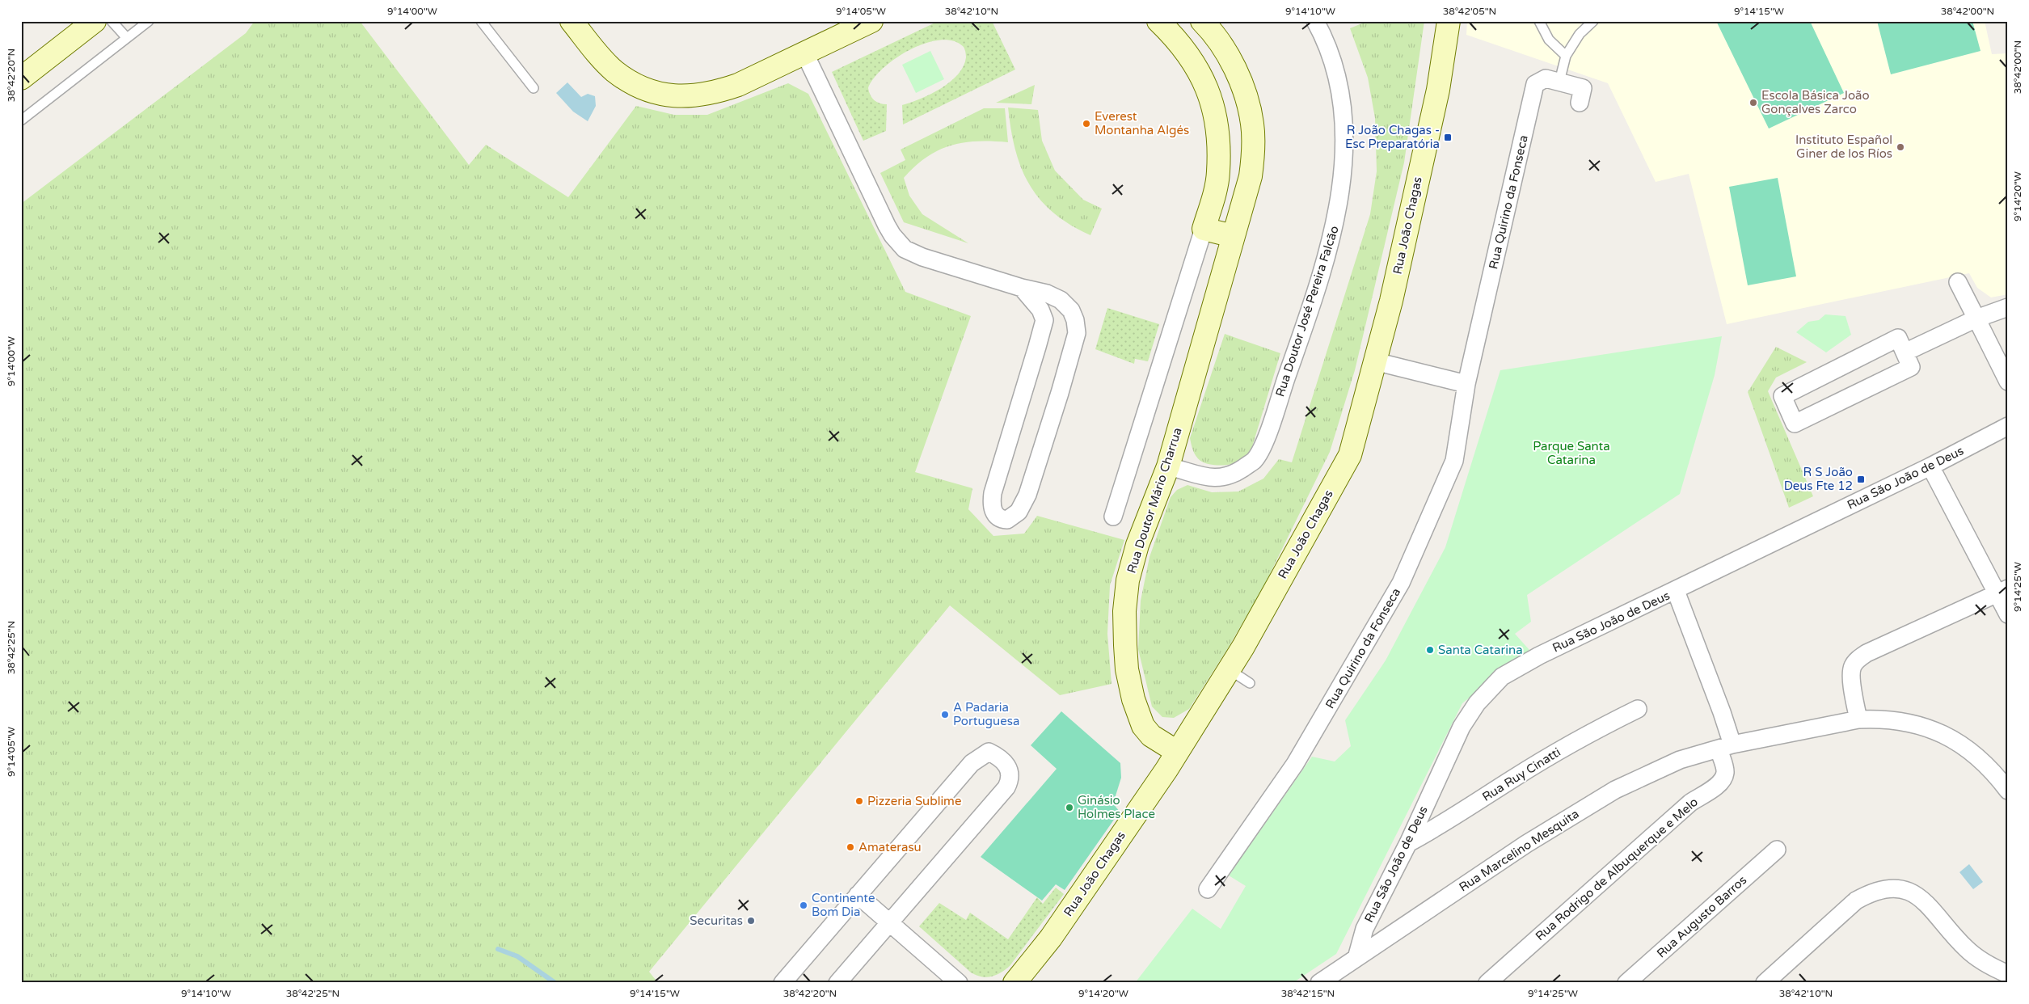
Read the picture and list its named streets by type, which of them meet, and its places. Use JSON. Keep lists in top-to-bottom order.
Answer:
{
  "streets": {
    "street": [
      "Rua Quirino da Fonseca",
      "Rua João Chagas",
      "Rua Doutor José Pereira Falcão",
      "Rua São João de Deus",
      "Rua Doutor Mário Charrua",
      "Rua Ruy Cinatti",
      "Rua Marcelino Mesquita",
      "Rua Rodrigo de Albuquerque e Melo",
      "Rua Augusto Barros"
    ]
  },
  "crossings": [
    ["Rua João Chagas", "Rua Doutor Mário Charrua"],
    ["Rua Doutor José Pereira Falcão", "Rua Doutor Mário Charrua"],
    ["Rua São João de Deus", "Rua Ruy Cinatti"],
    ["Rua São João de Deus", "Rua Marcelino Mesquita"],
    ["Rua São João de Deus", "Rua Rodrigo de Albuquerque e Melo"],
    ["Rua Marcelino Mesquita", "Rua Rodrigo de Albuquerque e Melo"]
  ],
  "parks": ["Parque Santa Catarina"],
  "places": {
    "other": [
      "Escola Básica João Gonçalves Zarco",
      "Everest Montanha Algés",
      "Instituto Español Giner de los Ríos",
      "Santa Catarina",
      "A Padaria Portuguesa",
      "Pizzeria Sublime",
      "Ginásio Holmes Place",
      "Amaterasu",
      "Continente Bom Dia",
      "Securitas"
    ],
    "transit": ["R João Chagas - Esc Preparatória", "R S João Deus Fte 12"]
  },
  "coordinates": [
    "9°14'00\"W",
    "9°14'05\"W",
    "38°42'10\"N",
    "9°14'10\"W",
    "38°42'05\"N",
    "9°14'15\"W",
    "38°42'00\"N",
    "38°42'20\"N",
    "9°14'20\"W",
    "9°14'25\"W",
    "38°42'25\"N",
    "38°42'15\"N"
  ]
}
